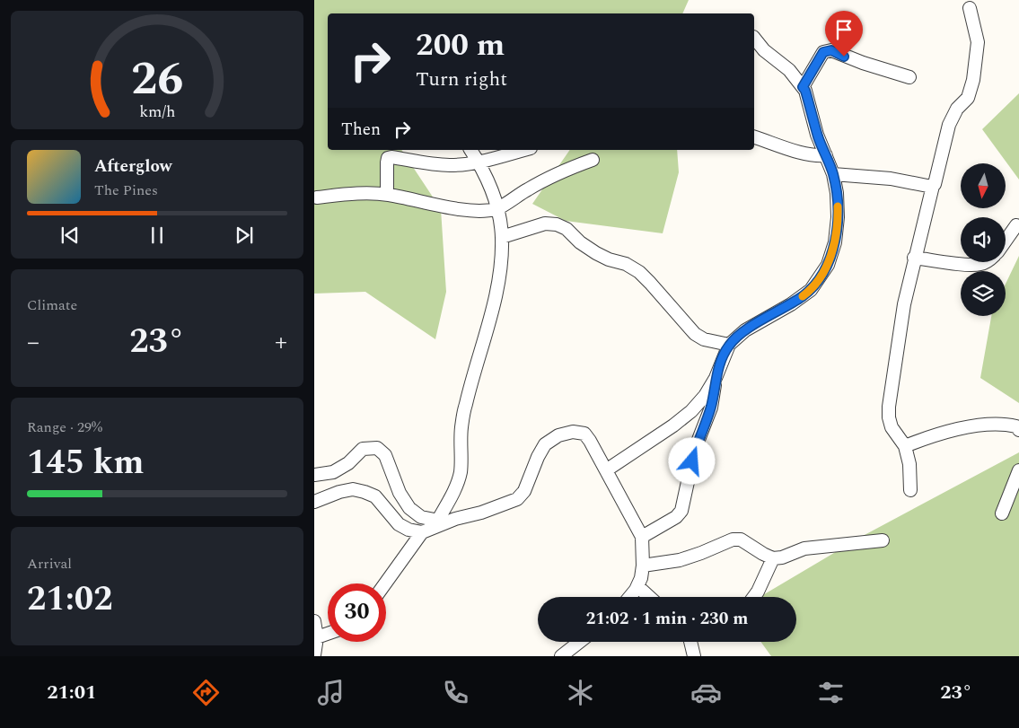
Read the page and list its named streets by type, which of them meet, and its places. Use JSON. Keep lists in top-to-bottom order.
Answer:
{
  "north": "bottom",
  "page": {
    "turn": ["200 m", "Turn right"],
    "then": "Then",
    "song": ["Afterglow", "The Pines"],
    "tile": [
      "Climate",
      ["Range · 29%", "145 km"],
      ["Arrival", "21:02"]
    ],
    "heat": ["−", "23°", "+"],
    "limit": "30",
    "trip": "21:02 · 1 min · 230 m",
    "tabs": ["21:01", "23°"],
    "gauge": ["26", "km/h"]
  }
}
